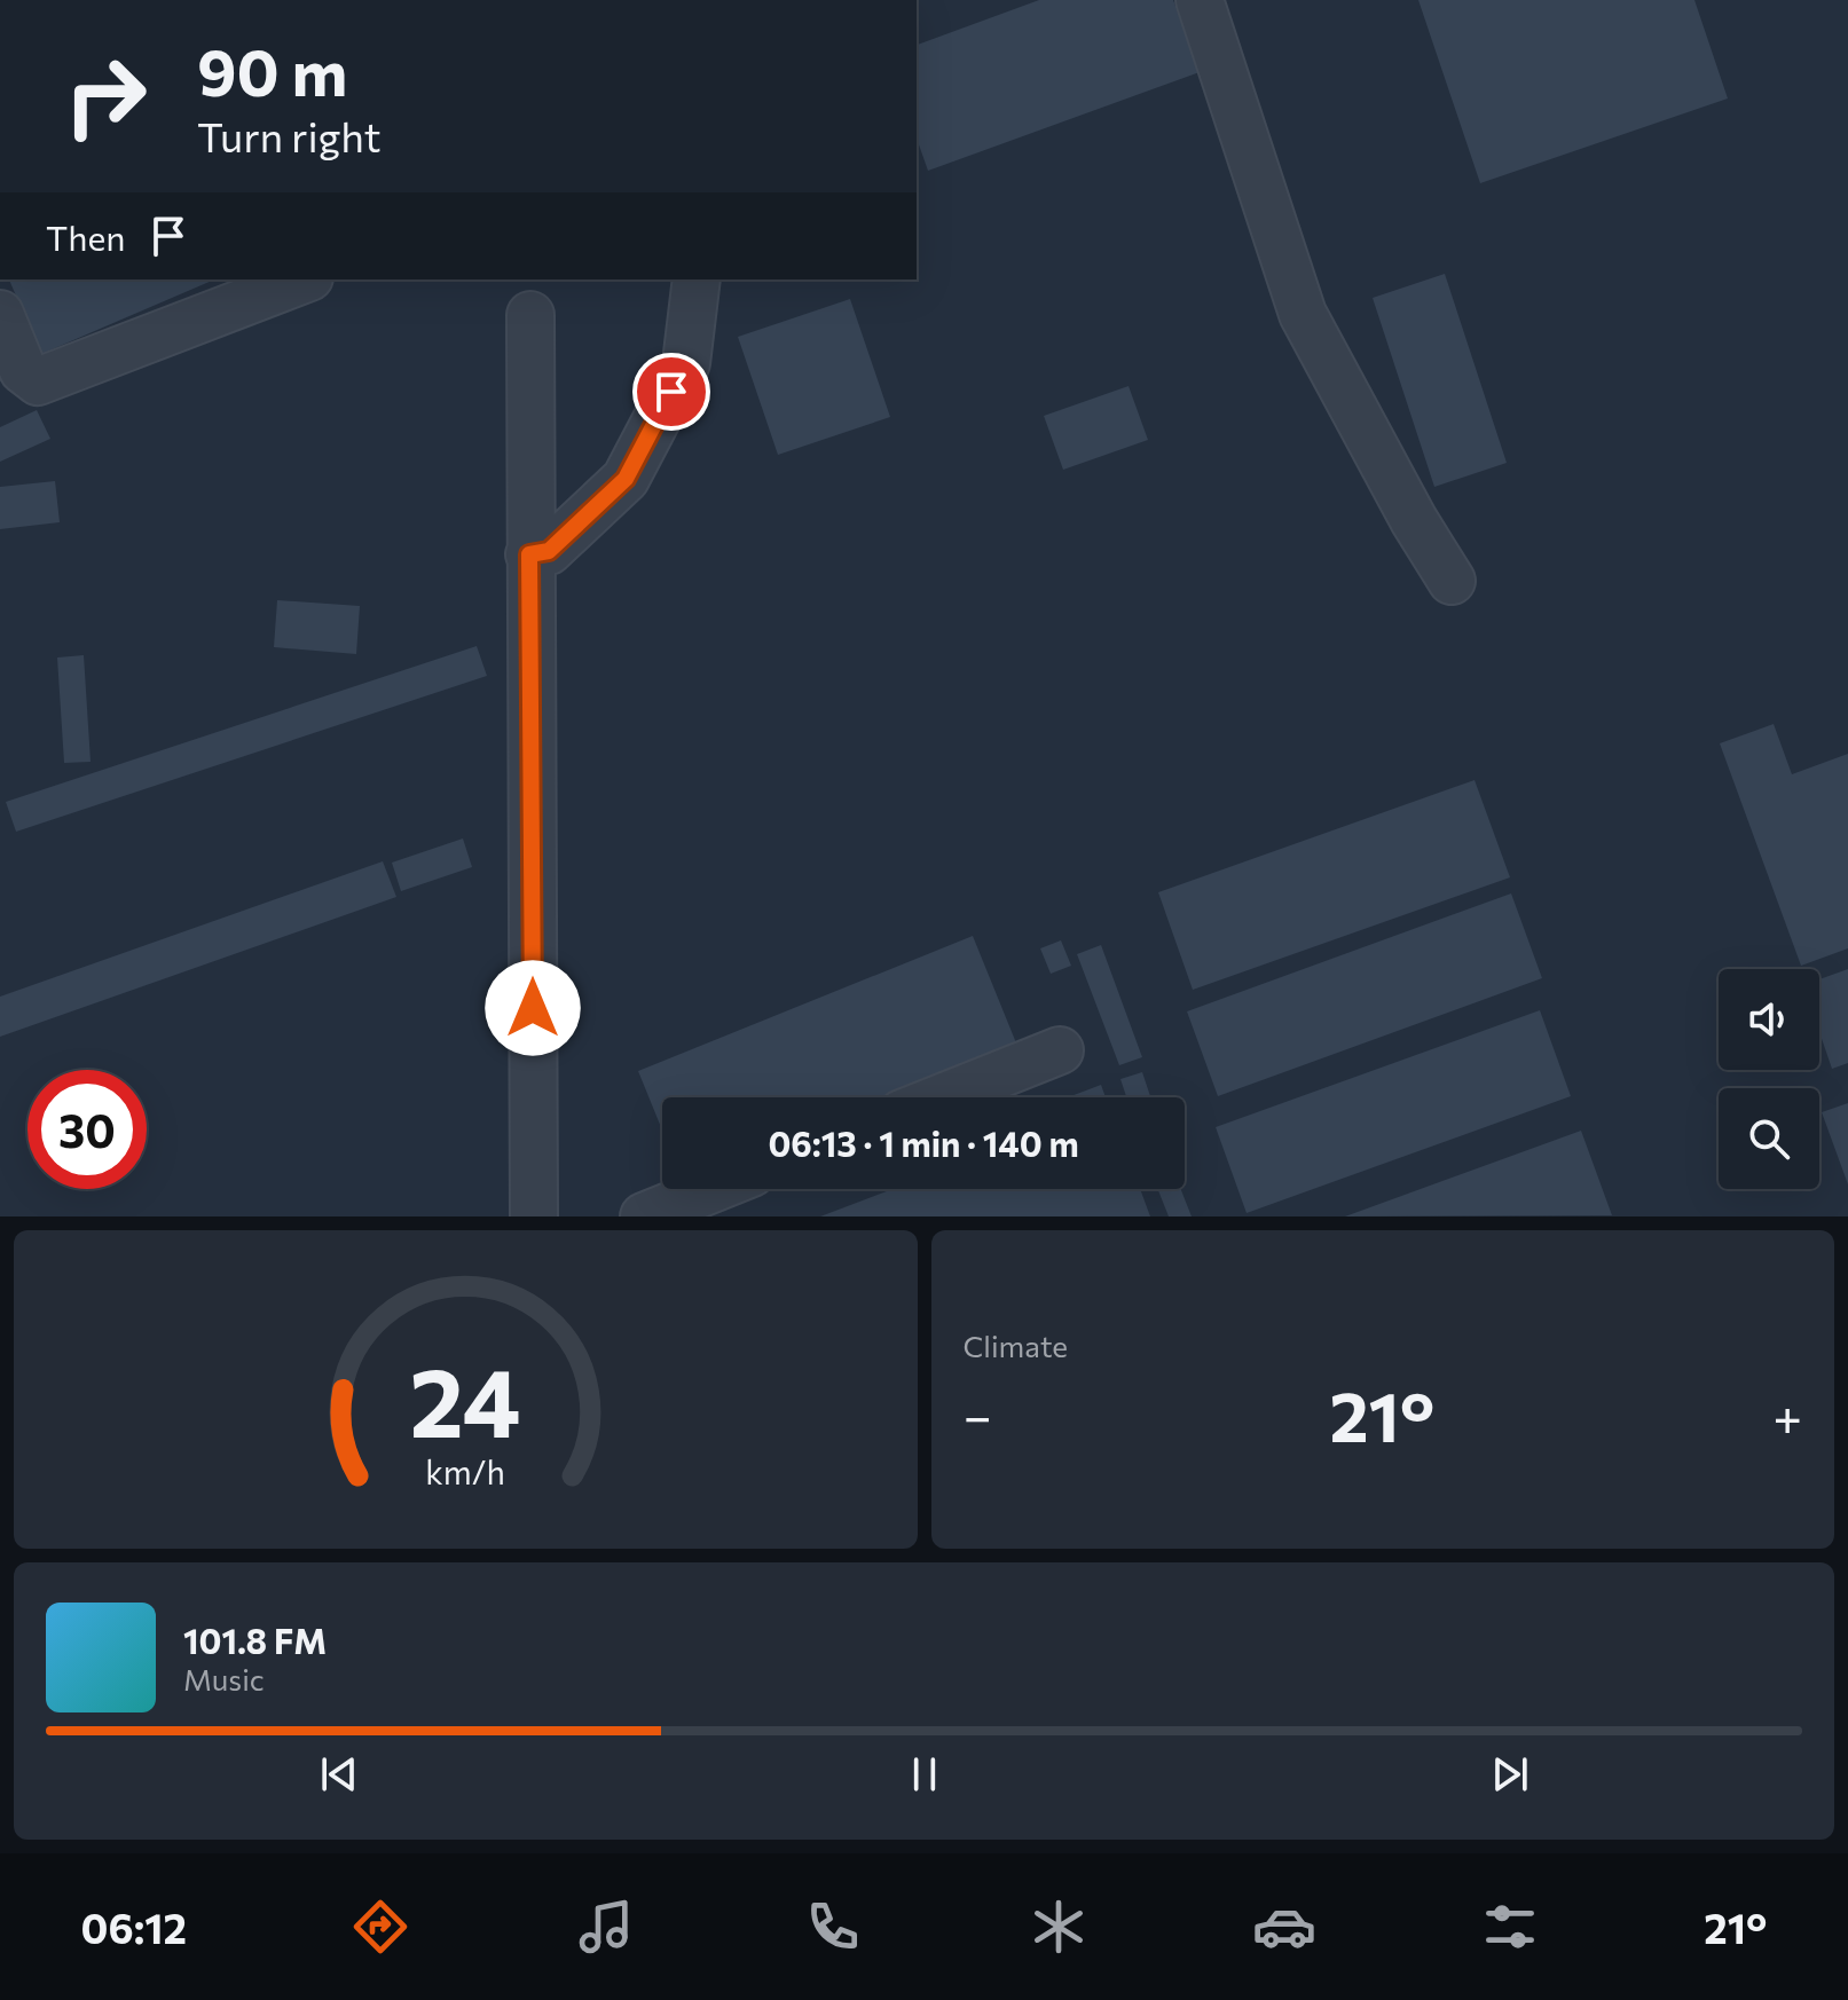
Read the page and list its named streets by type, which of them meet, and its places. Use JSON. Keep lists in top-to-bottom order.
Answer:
{
  "page": {
    "turn": ["90 m", "Turn right"],
    "then": "Then",
    "limit": "30",
    "trip": "06:13 · 1 min · 140 m",
    "tile": "Climate",
    "heat": ["−", "21°", "+"],
    "song": ["101.8 FM", "Music"],
    "tabs": ["06:12", "21°"],
    "gauge": ["24", "km/h"]
  }
}
